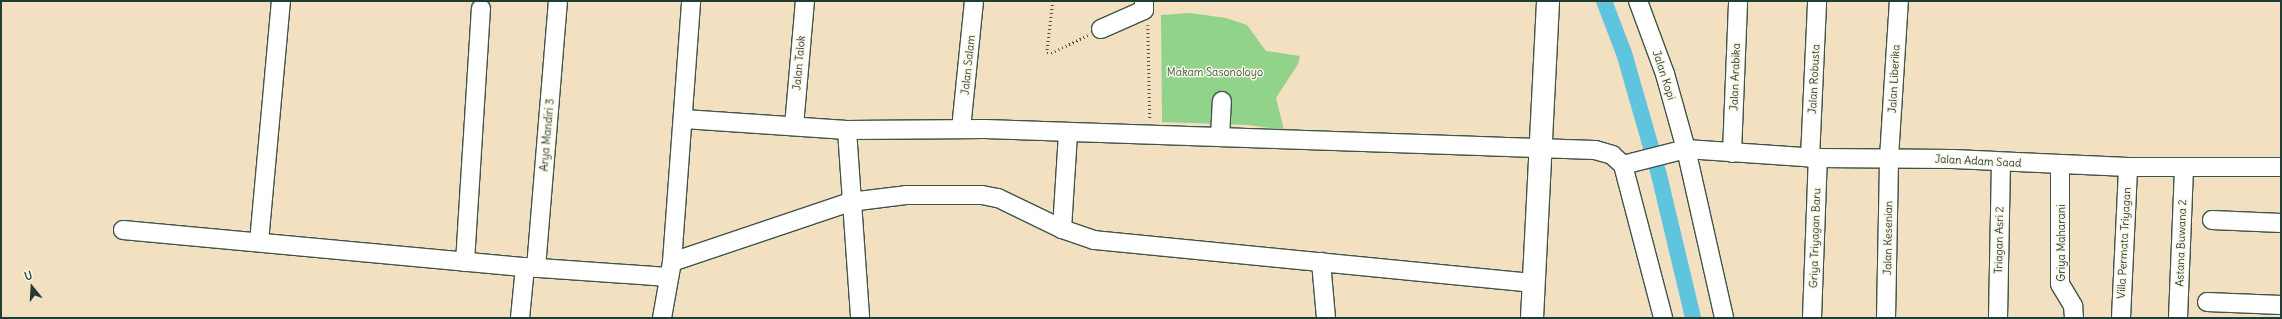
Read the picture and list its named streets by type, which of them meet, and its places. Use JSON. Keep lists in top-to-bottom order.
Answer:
{
  "streets": {
    "street": [
      "Jalan Talok",
      "Jalan Salam",
      "Jalan Kopi",
      "Jalan Arabika",
      "Jalan Robusta",
      "Jalan Liberika",
      "Arya Mandiri 3",
      "Jalan Adam Saad",
      "Griya Triyagan Baru",
      "Jalan Kesenian",
      "Triagan Asri 2",
      "Griya Maharani",
      "Villa Permata Triyagan",
      "Astana Buwana 2"
    ]
  },
  "crossings": [
    ["Jalan Kopi", "Jalan Adam Saad"],
    ["Jalan Arabika", "Jalan Adam Saad"],
    ["Jalan Robusta", "Jalan Adam Saad"],
    ["Jalan Robusta", "Griya Triyagan Baru"],
    ["Jalan Liberika", "Jalan Adam Saad"],
    ["Jalan Liberika", "Jalan Kesenian"],
    ["Jalan Adam Saad", "Griya Triyagan Baru"],
    ["Jalan Adam Saad", "Jalan Kesenian"],
    ["Jalan Adam Saad", "Triagan Asri 2"],
    ["Jalan Adam Saad", "Griya Maharani"],
    ["Jalan Adam Saad", "Villa Permata Triyagan"],
    ["Jalan Adam Saad", "Astana Buwana 2"]
  ],
  "parks": ["Makam Sasonoloyo"],
  "north": "top"
}
